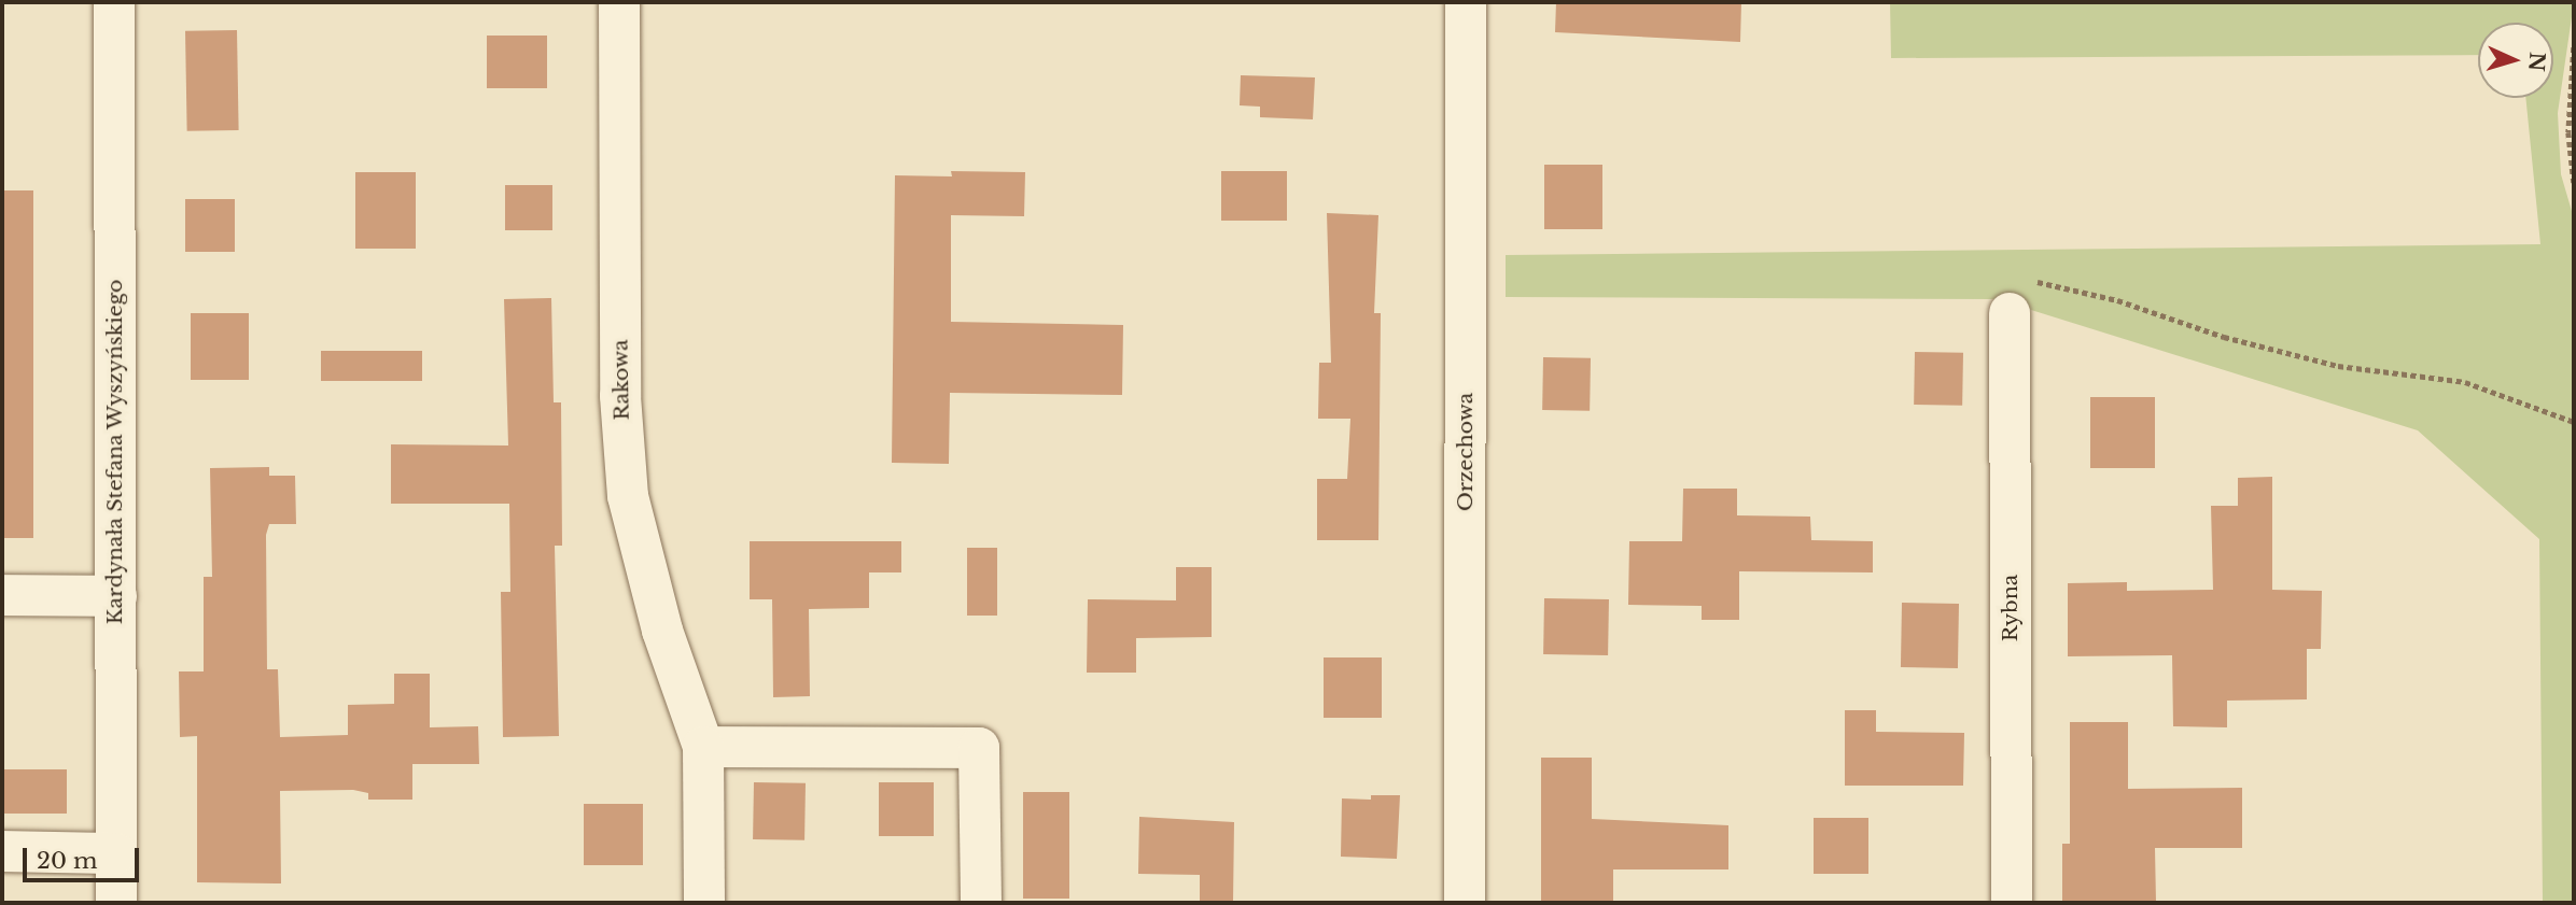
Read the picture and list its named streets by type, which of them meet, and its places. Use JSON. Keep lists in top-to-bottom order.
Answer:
{
  "streets": {
    "street": [
      "Rakowa",
      "Kardynała Stefana Wyszyńskiego",
      "Orzechowa",
      "Rybna"
    ]
  },
  "scale_bar": "20 m",
  "north": "right"
}
